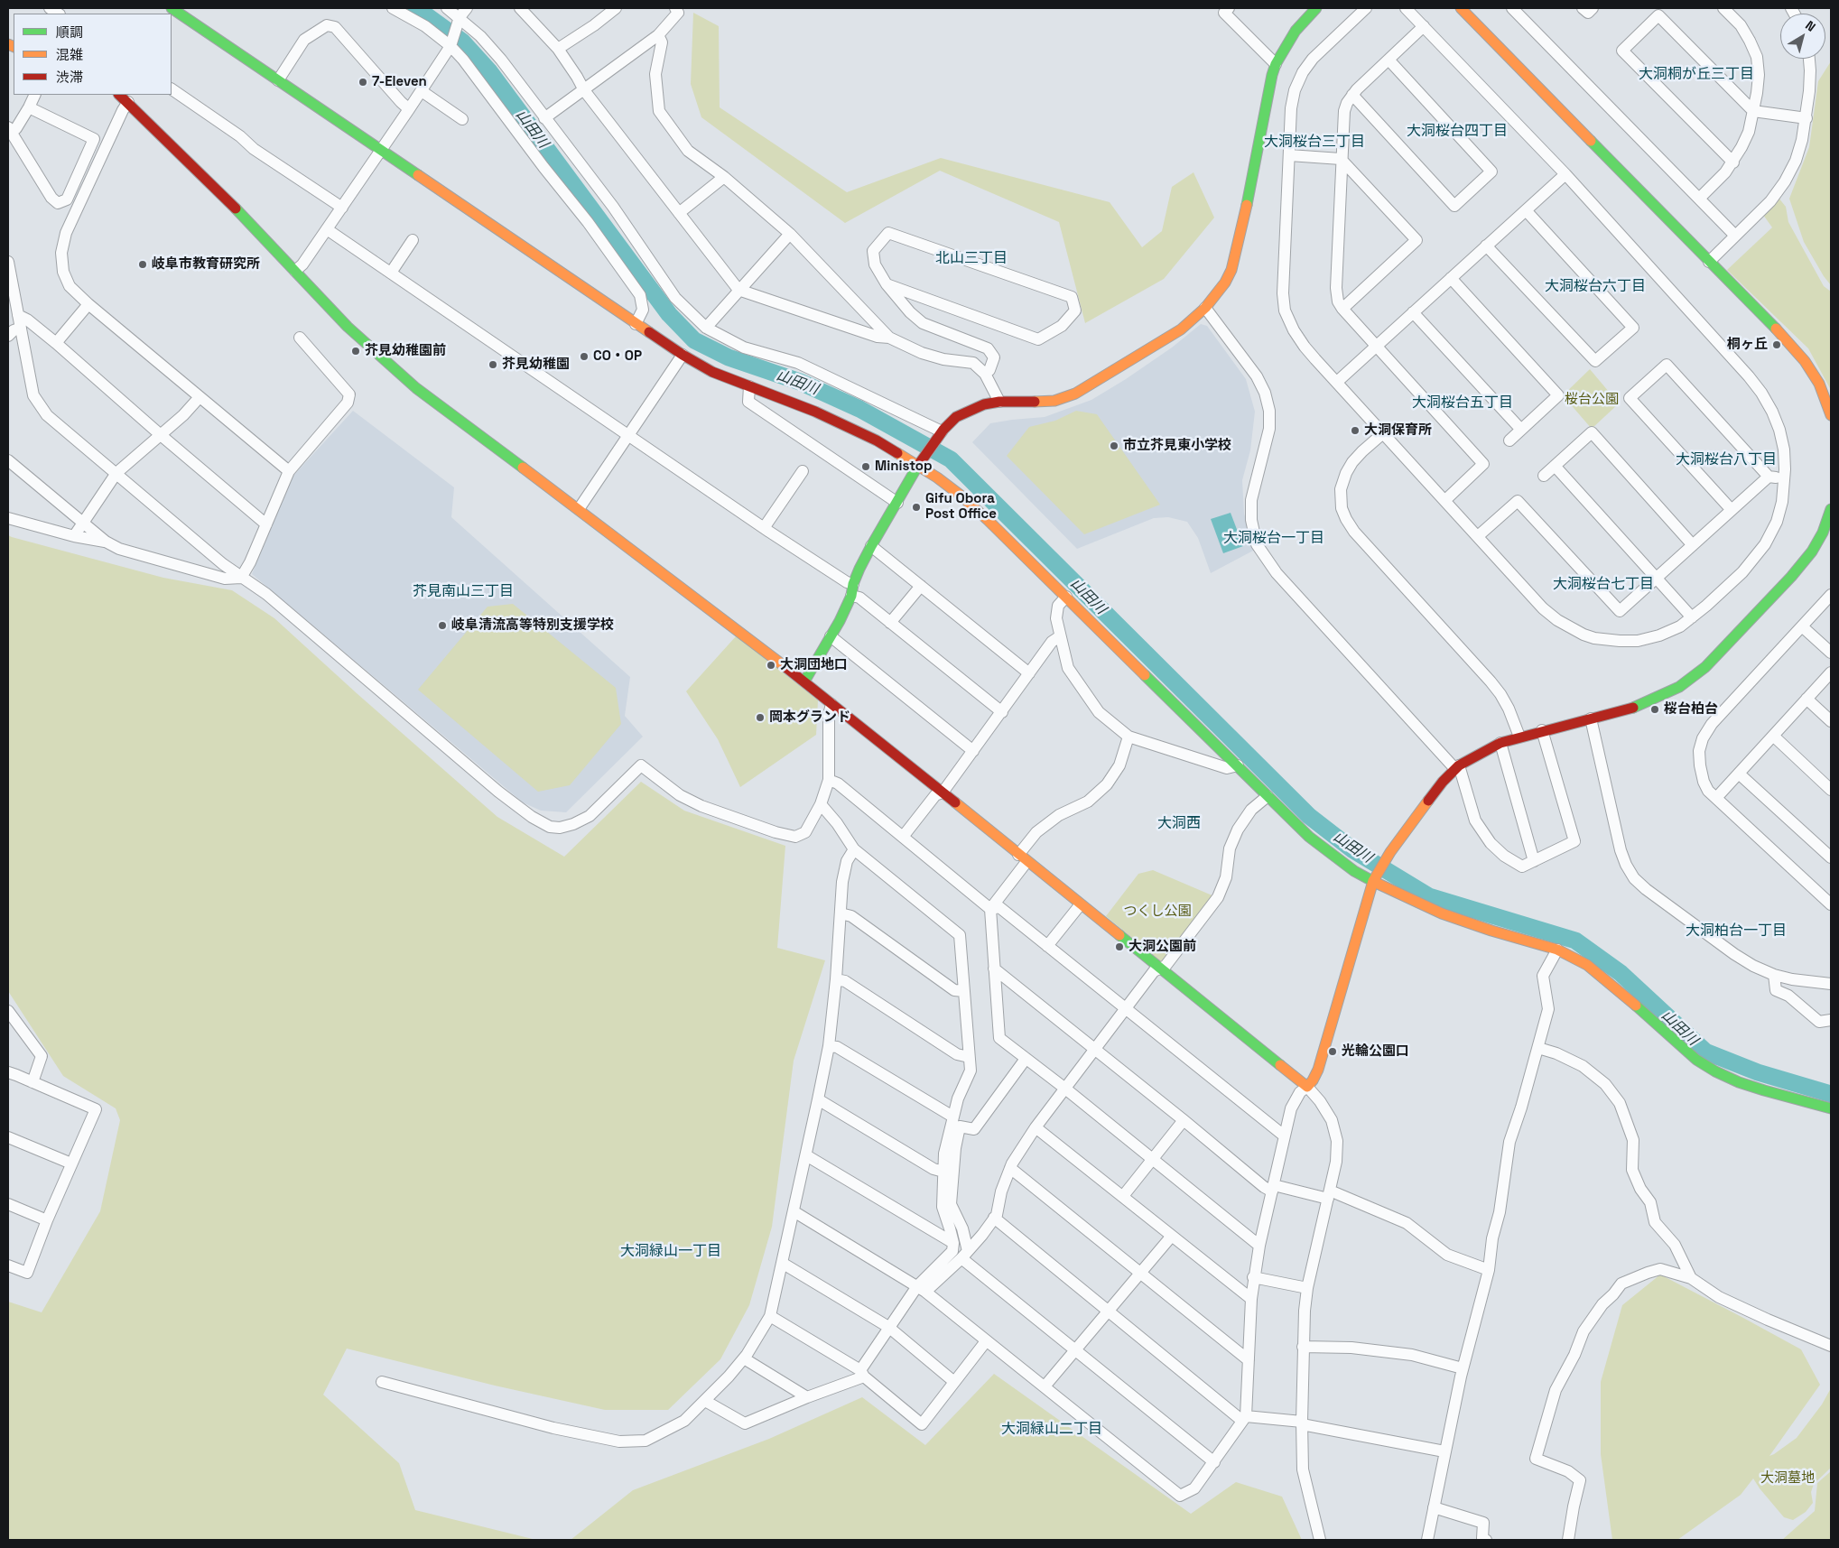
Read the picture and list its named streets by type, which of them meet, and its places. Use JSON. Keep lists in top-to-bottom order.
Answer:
{
  "districts": [
    "大洞桐が丘三丁目",
    "大洞桜台四丁目",
    "大洞桜台三丁目",
    "北山三丁目",
    "大洞桜台六丁目",
    "大洞桜台五丁目",
    "大洞桜台八丁目",
    "大洞桜台一丁目",
    "大洞桜台七丁目",
    "芥見南山三丁目",
    "大洞西",
    "大洞柏台一丁目",
    "大洞緑山一丁目",
    "大洞緑山二丁目"
  ],
  "water": ["山田川"],
  "parks": ["桜台公園", "つくし公園", "大洞墓地"],
  "places": [
    "7-Eleven",
    "岐阜市教育研究所",
    "桐ヶ丘",
    "芥見幼稚園前",
    "CO・OP",
    "芥見幼稚園",
    "大洞保育所",
    "市立芥見東小学校",
    "Ministop",
    "Gifu Obora Post Office",
    "岐阜清流高等特別支援学校",
    "大洞団地口",
    "桜台柏台",
    "岡本グランド",
    "大洞公園前",
    "光輪公園口"
  ],
  "legend": ["順調", "混雑", "渋滞"],
  "north": "top right"
}
